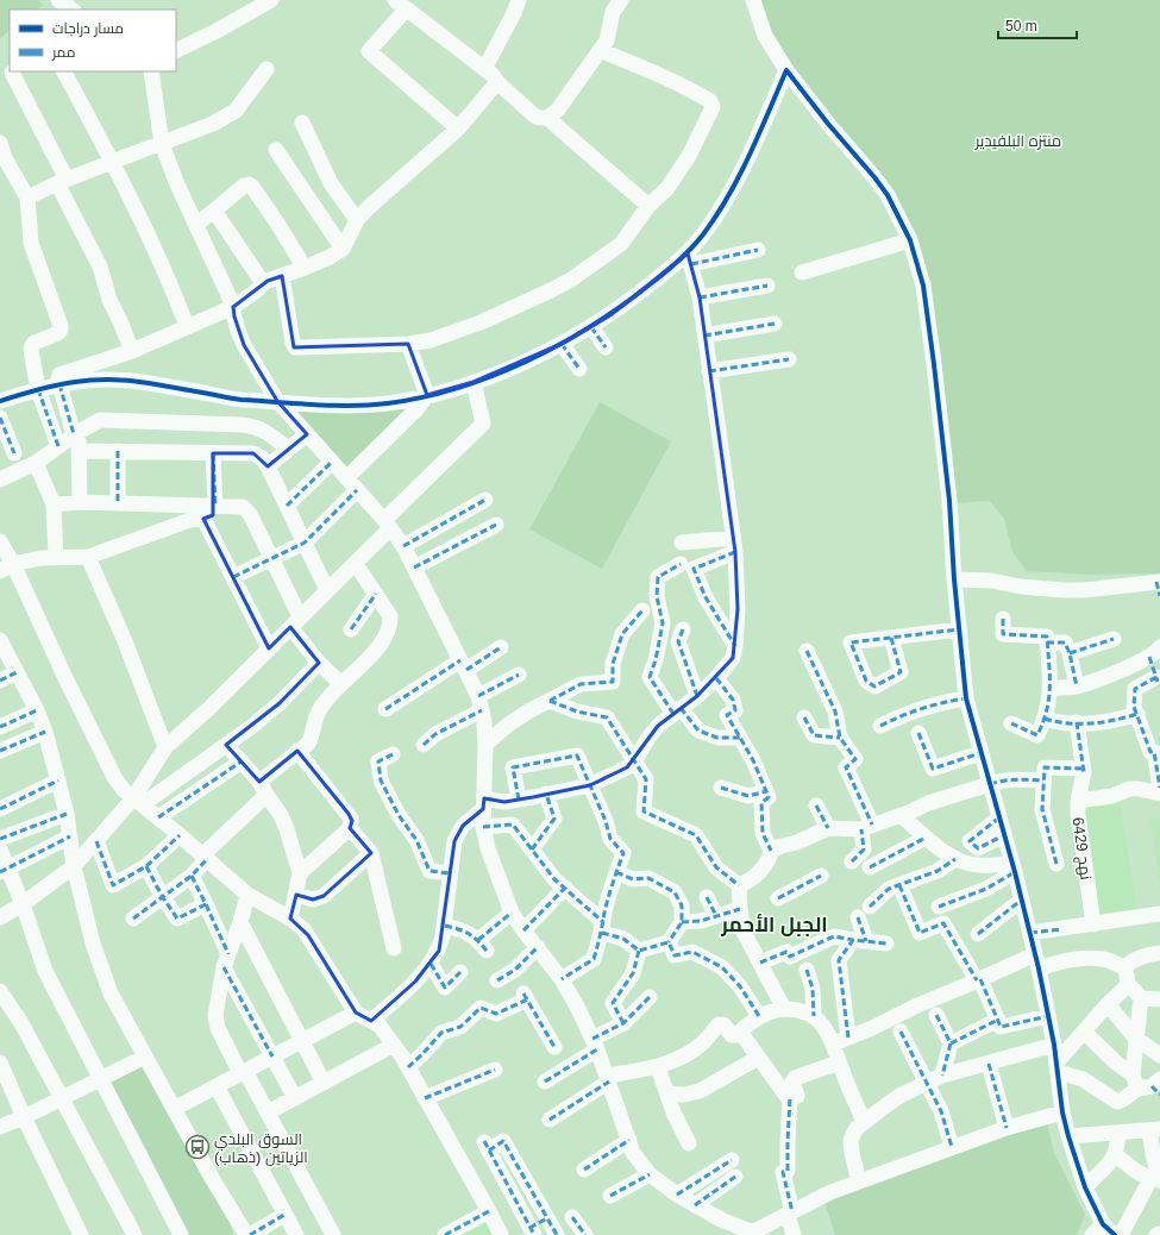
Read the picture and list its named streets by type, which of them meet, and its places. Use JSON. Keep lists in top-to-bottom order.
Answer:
{
  "streets": {
    "street": ["نهج 6429"]
  },
  "districts": ["الجبل الأحمر"],
  "parks": ["منتزه البلفيدير"],
  "places": {
    "bus stop": ["السوق البلدي الزياتين (ذهاب)"]
  },
  "legend": ["مسار دراجات", "ممر"],
  "scale_bar": "50 m"
}
